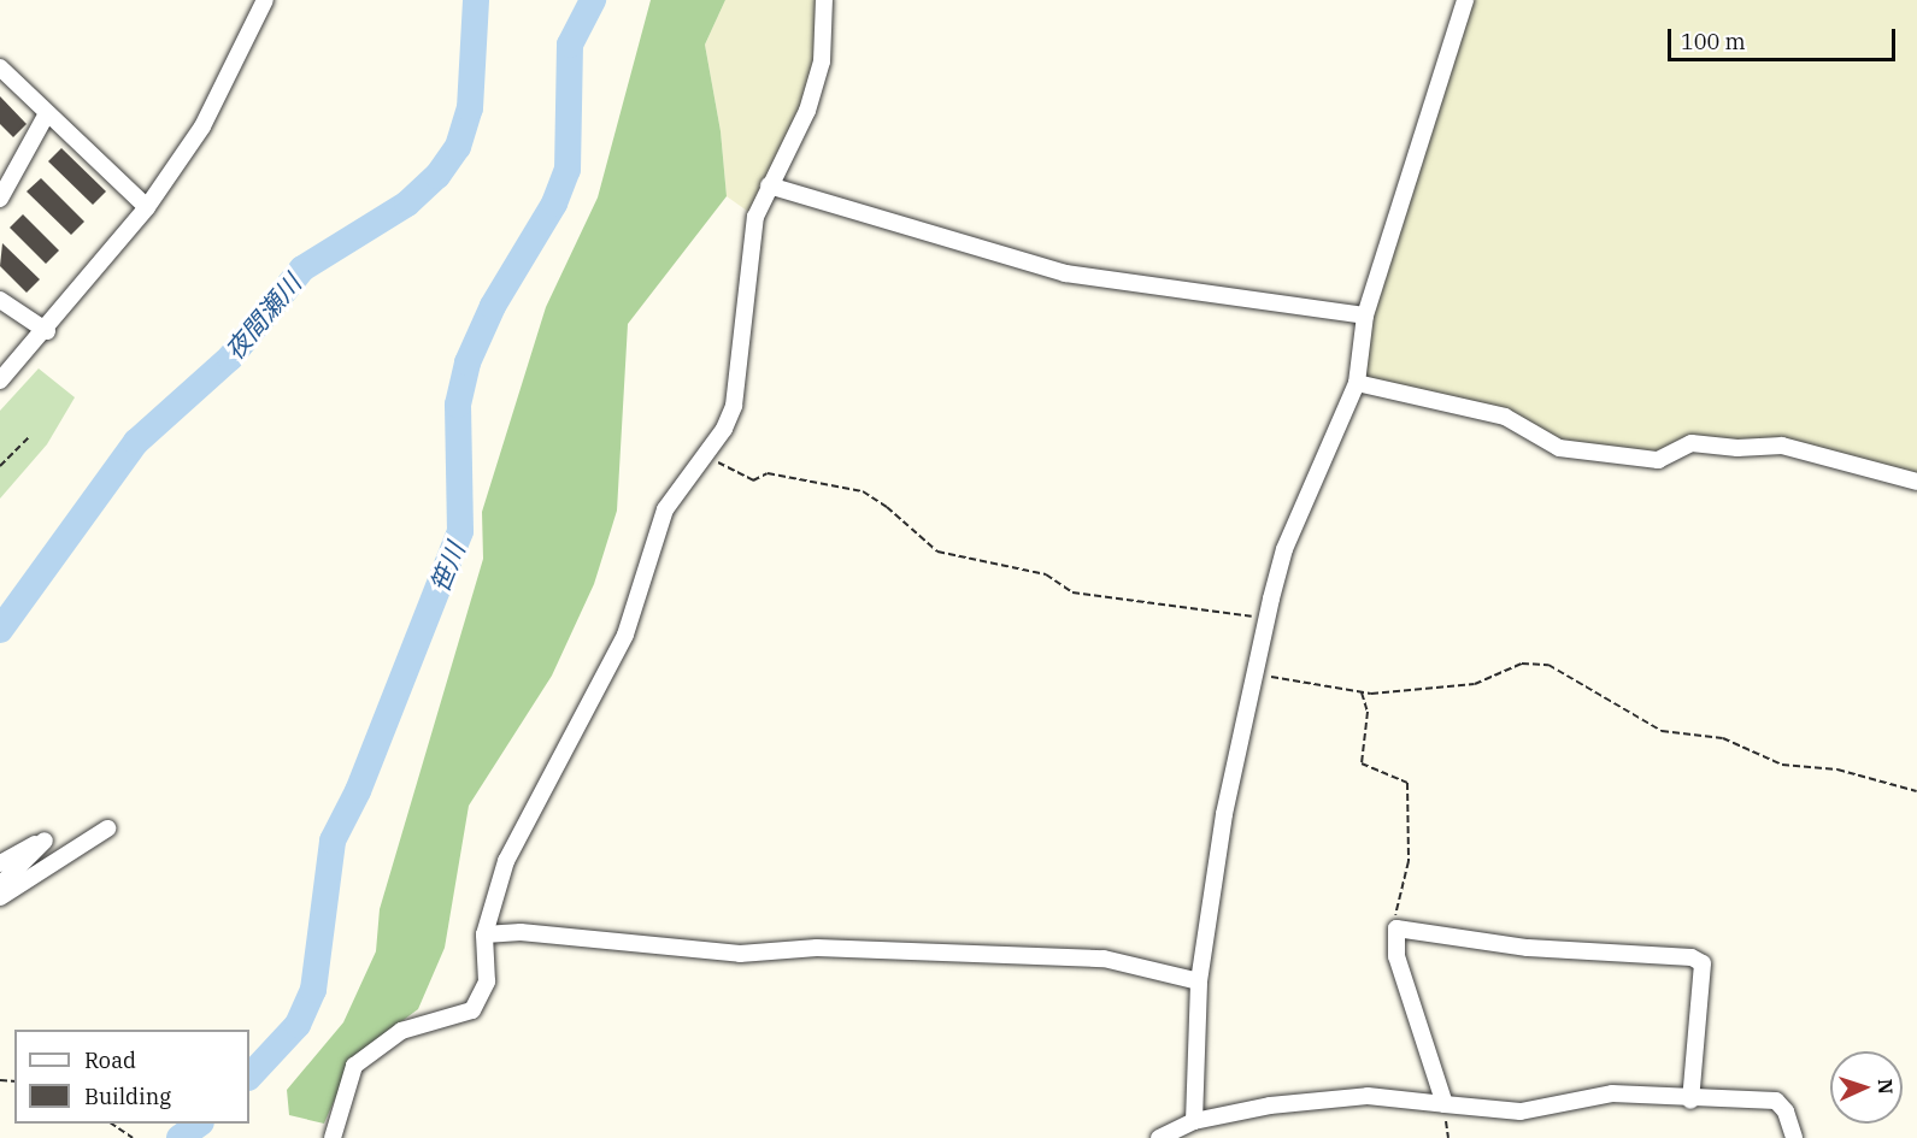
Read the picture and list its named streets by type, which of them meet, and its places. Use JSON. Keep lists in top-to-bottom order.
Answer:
{
  "water": ["夜間瀬川", "笹川"],
  "legend": ["Road", "Building"],
  "scale_bar": "100 m",
  "north": "right"
}
